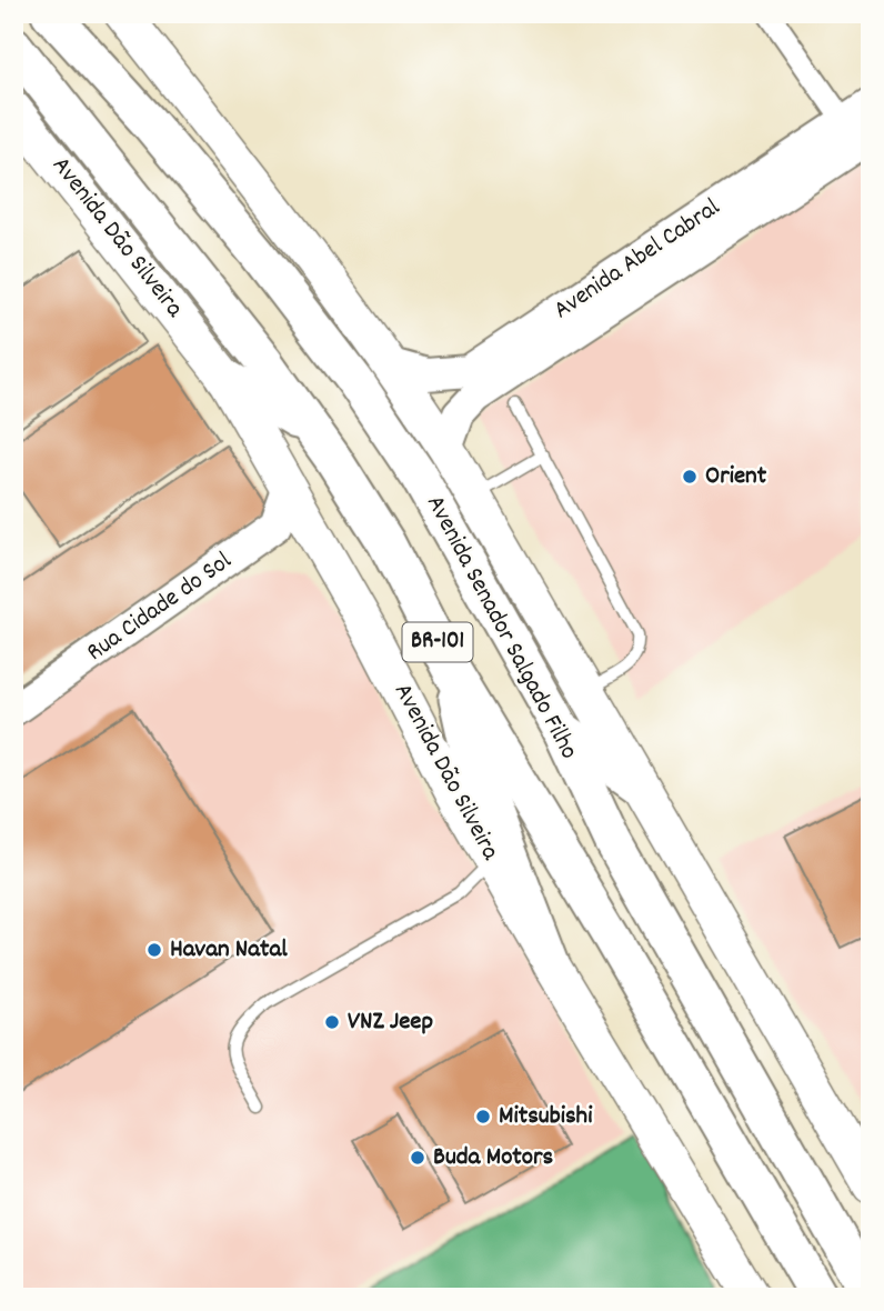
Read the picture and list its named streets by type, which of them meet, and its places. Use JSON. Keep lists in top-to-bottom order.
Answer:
{
  "streets": {
    "highway": ["Avenida Senador Salgado Filho", "BR-101"],
    "main road": ["Avenida Dão Silveira", "Avenida Abel Cabral", "Rua Cidade do Sol"]
  },
  "crossings": [
    ["Avenida Dão Silveira", "Rua Cidade do Sol"],
    ["Avenida Abel Cabral", "Avenida Senador Salgado Filho"]
  ],
  "places": [
    "Orient",
    "Havan Natal",
    "VNZ Jeep",
    "Mitsubishi",
    "Buda Motors"
  ]
}
